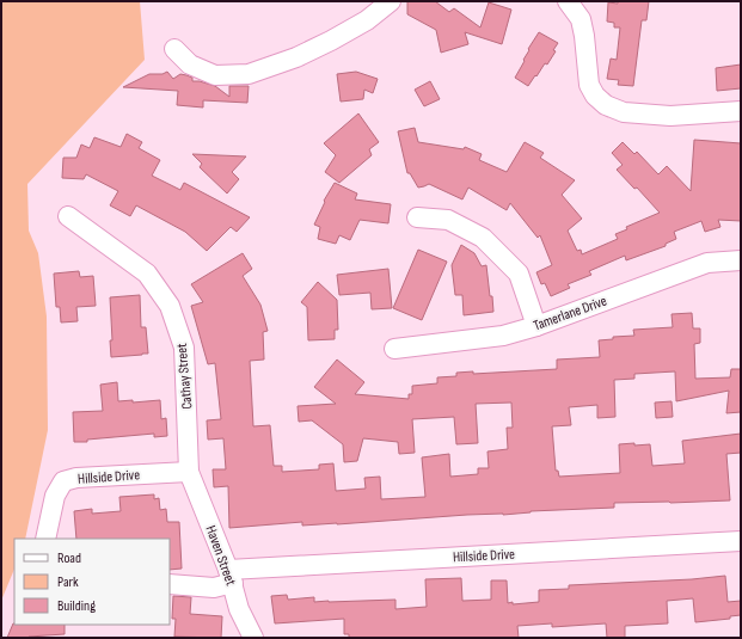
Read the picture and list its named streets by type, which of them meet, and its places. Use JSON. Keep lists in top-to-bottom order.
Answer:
{
  "streets": {
    "street": [
      "Tamerlane Drive",
      "Cathay Street",
      "Hillside Drive",
      "Haven Street"
    ]
  },
  "crossings": [
    ["Cathay Street", "Hillside Drive"],
    ["Cathay Street", "Haven Street"],
    ["Hillside Drive", "Haven Street"]
  ],
  "legend": ["Road", "Park", "Building"]
}
